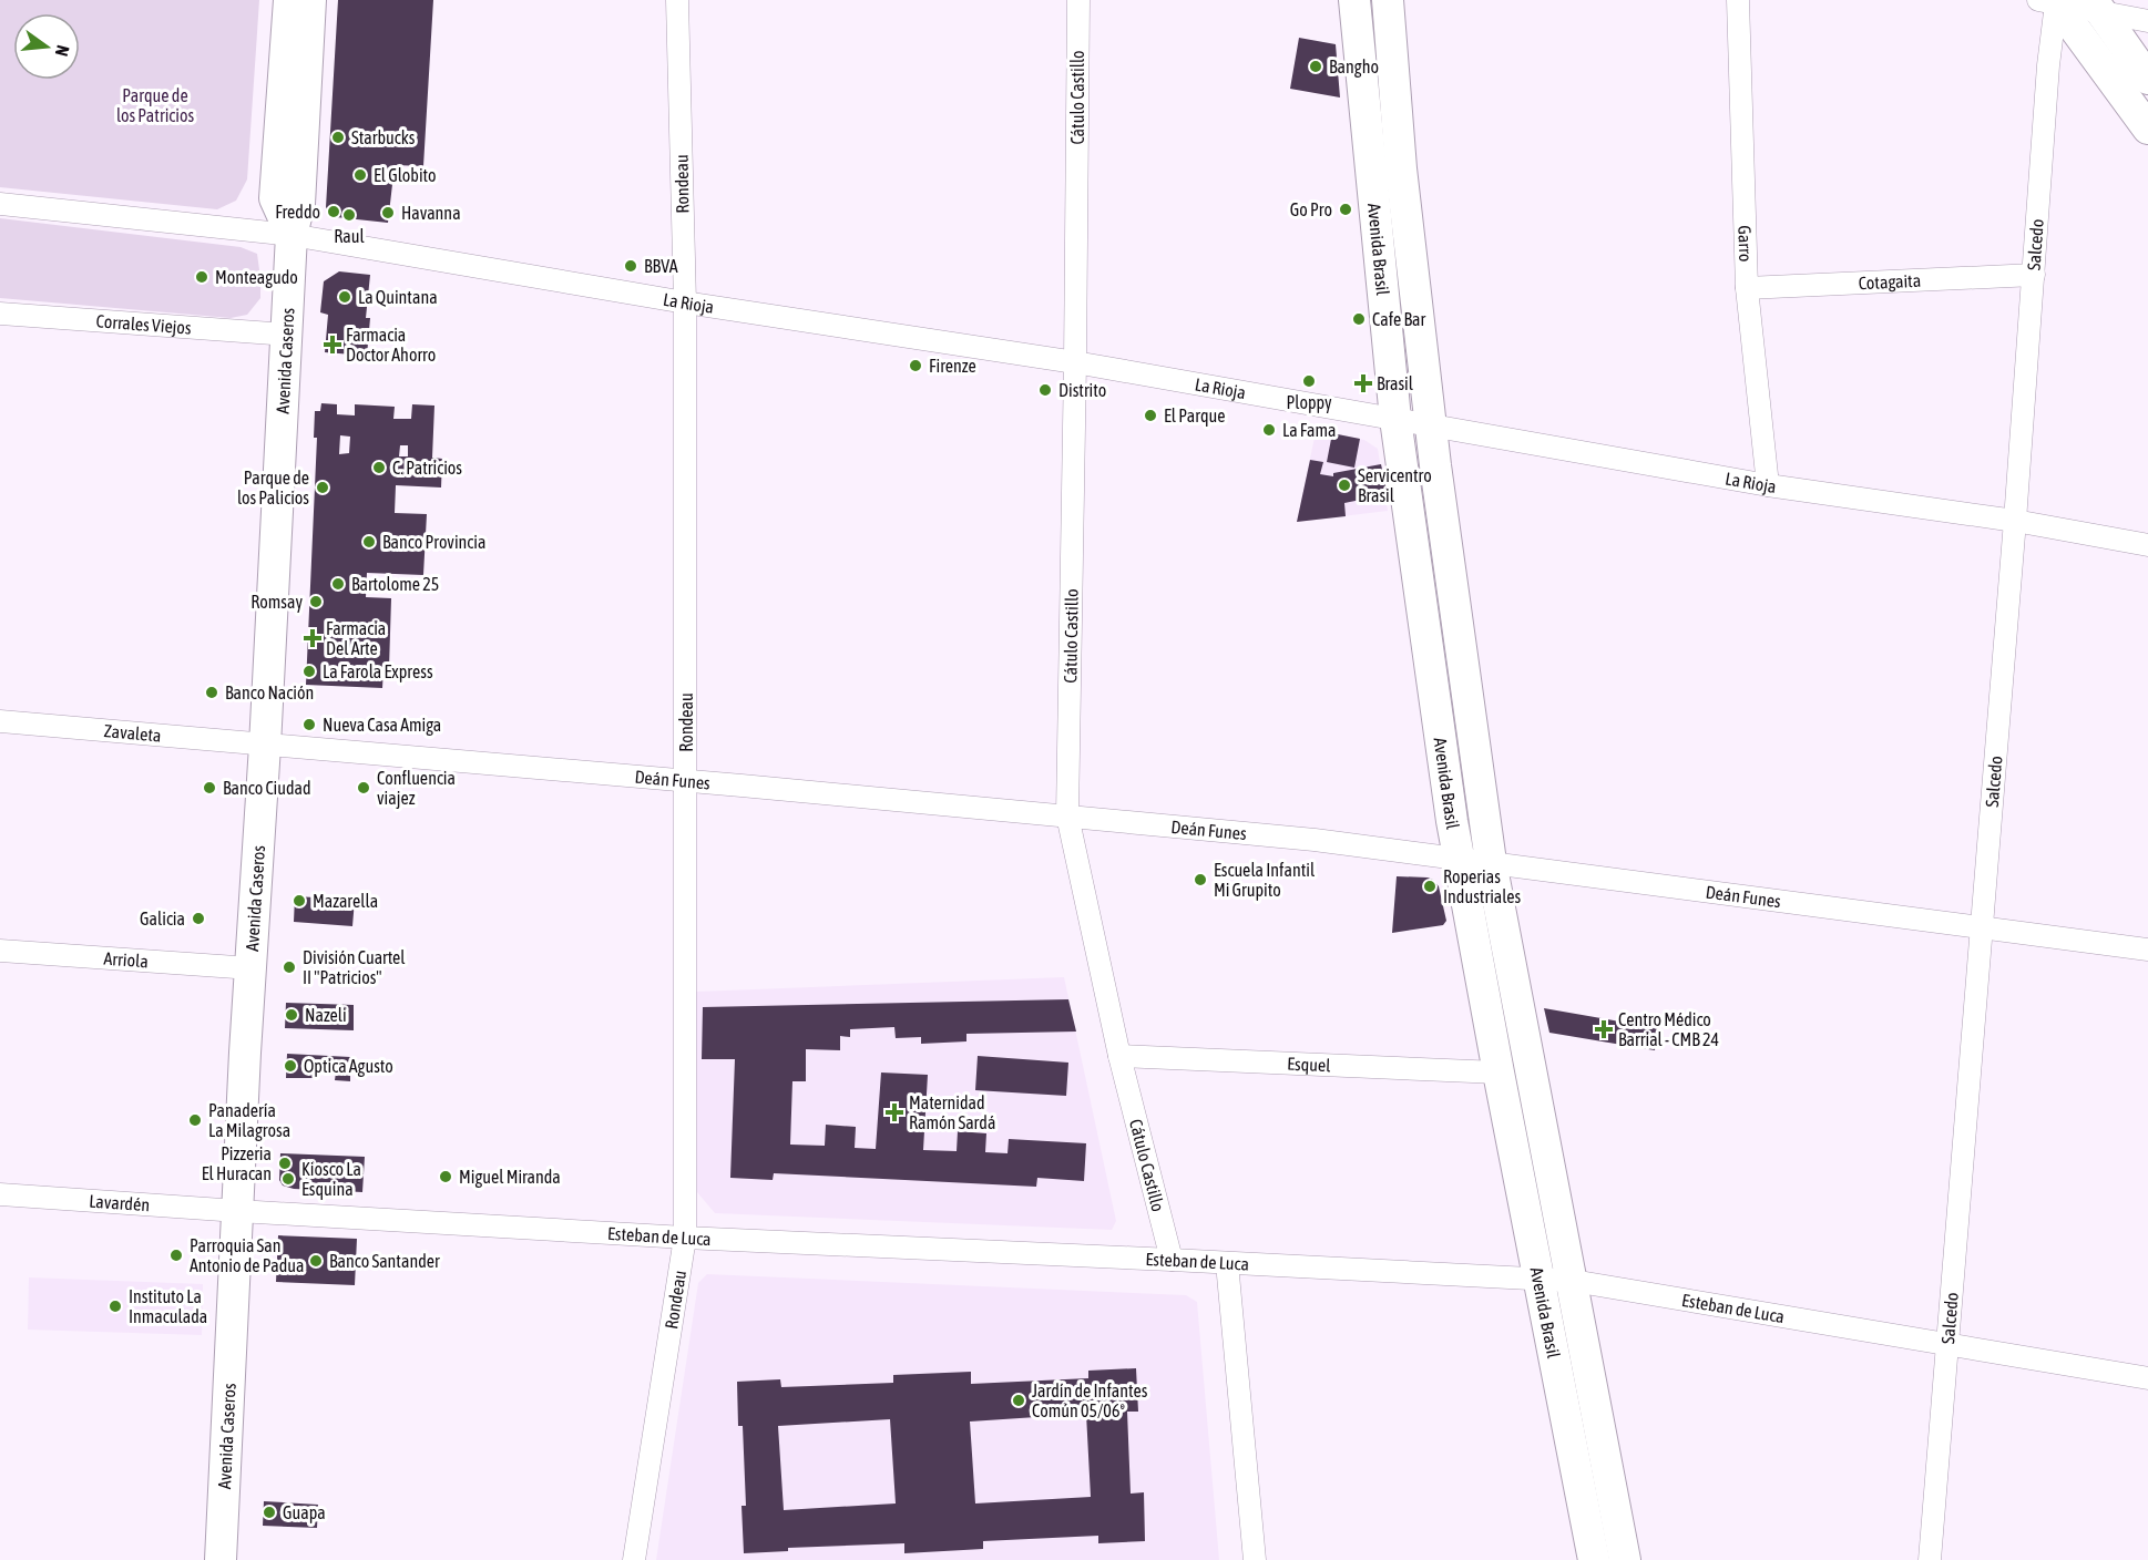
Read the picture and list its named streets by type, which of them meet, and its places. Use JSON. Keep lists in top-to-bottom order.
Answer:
{
  "streets": {
    "main road": ["Avenida Brasil", "Avenida Caseros"],
    "street": [
      "Cátulo Castillo",
      "Rondeau",
      "Garro",
      "Salcedo",
      "Cotagaita",
      "La Rioja",
      "Corrales Viejos",
      "Zavaleta",
      "Deán Funes",
      "Arriola",
      "Esquel",
      "Lavardén",
      "Esteban de Luca"
    ]
  },
  "crossings": [
    ["Cátulo Castillo", "La Rioja"],
    ["Cátulo Castillo", "Deán Funes"],
    ["Cátulo Castillo", "Esquel"],
    ["Cátulo Castillo", "Esteban de Luca"],
    ["Rondeau", "La Rioja"],
    ["Rondeau", "Deán Funes"],
    ["Rondeau", "Esteban de Luca"],
    ["Garro", "Cotagaita"],
    ["Garro", "La Rioja"],
    ["Salcedo", "Cotagaita"],
    ["Salcedo", "La Rioja"],
    ["Salcedo", "Deán Funes"],
    ["Salcedo", "Esteban de Luca"],
    ["Avenida Brasil", "La Rioja"],
    ["Avenida Brasil", "Deán Funes"],
    ["Avenida Brasil", "Esquel"],
    ["Avenida Brasil", "Esteban de Luca"],
    ["La Rioja", "Avenida Caseros"],
    ["Corrales Viejos", "Avenida Caseros"],
    ["Avenida Caseros", "Zavaleta"],
    ["Avenida Caseros", "Deán Funes"],
    ["Avenida Caseros", "Arriola"],
    ["Avenida Caseros", "Lavardén"],
    ["Avenida Caseros", "Esteban de Luca"],
    ["Zavaleta", "Deán Funes"],
    ["Lavardén", "Esteban de Luca"]
  ],
  "parks": ["Parque de los Patricios"],
  "places": {
    "other": [
      "Bangho",
      "Starbucks",
      "El Globito",
      "Go Pro",
      "Freddo",
      "Havanna",
      "Raul",
      "BBVA",
      "Monteagudo",
      "La Quintana",
      "Cafe Bar",
      "Firenze",
      "Ploppy",
      "Distrito",
      "El Parque",
      "La Fama",
      "C. Patricios",
      "Servicentro Brasil",
      "Parque de los Palicios",
      "Banco Provincia",
      "Bartolome 25",
      "Romsay",
      "La Farola Express",
      "Banco Nación",
      "Nueva Casa Amiga",
      "Banco Ciudad",
      "Confluencia viajez",
      "Escuela Infantil Mi Grupito",
      "Roperias Industriales",
      "Mazarella",
      "Galicia",
      "División Cuartel II \"Patricios\"",
      "Nazeli",
      "Optica Agusto",
      "Panadería La Milagrosa",
      "Pizzeria El Huracan",
      "Miguel Miranda",
      "Kiosco La Esquina",
      "Parroquia San Antonio de Padua",
      "Banco Santander",
      "Instituto La Inmaculada",
      "Jardín de Infantes Común 05/06°",
      "Guapa"
    ],
    "health": [
      "Farmacia Doctor Ahorro",
      "Brasil",
      "Farmacia Del Arte",
      "Centro Médico Barrial - CMB 24",
      "Maternidad Ramón Sardá"
    ]
  },
  "north": "right"
}
